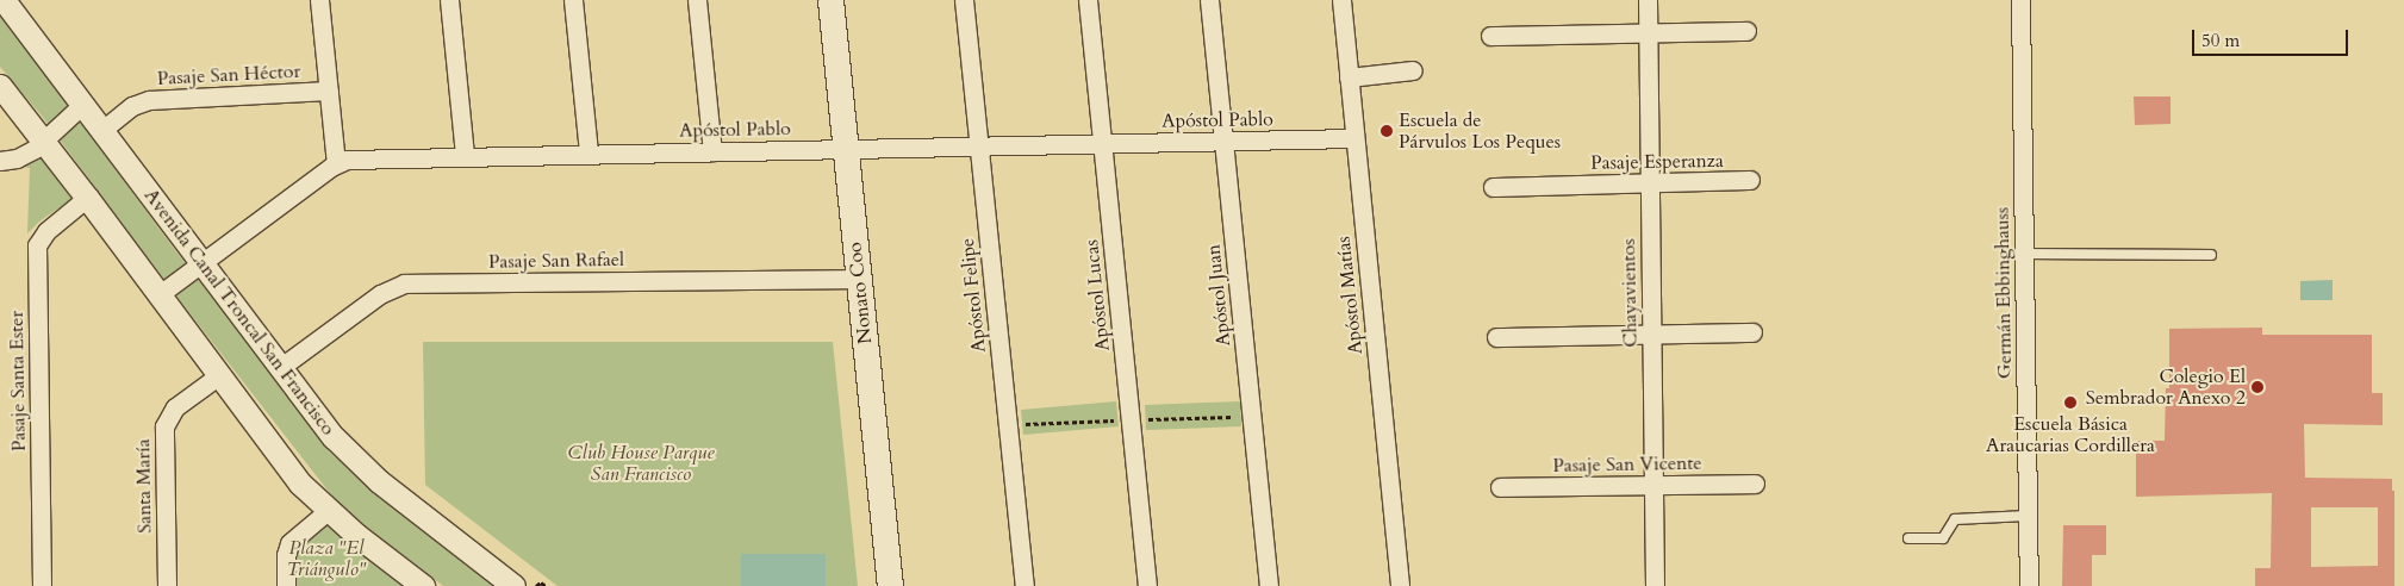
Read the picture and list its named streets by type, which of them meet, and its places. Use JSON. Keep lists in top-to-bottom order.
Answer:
{
  "streets": {
    "main road": ["Nonato Coo"],
    "street": [
      "Pasaje San Héctor",
      "Apóstol Pablo",
      "Pasaje Esperanza",
      "Pasaje San Rafael",
      "Chayavientos",
      "Germán Ebbinghauss",
      "Apóstol Felipe",
      "Apóstol Lucas",
      "Apóstol Juan",
      "Apóstol Matías",
      "Avenida Canal Troncal San Francisco",
      "Pasaje Santa Ester",
      "Pasaje San Vicente",
      "Santa María"
    ]
  },
  "crossings": [
    ["Pasaje San Héctor", "Avenida Canal Troncal San Francisco"],
    ["Apóstol Pablo", "Nonato Coo"],
    ["Apóstol Pablo", "Apóstol Felipe"],
    ["Apóstol Pablo", "Apóstol Lucas"],
    ["Apóstol Pablo", "Apóstol Juan"],
    ["Apóstol Pablo", "Apóstol Matías"],
    ["Apóstol Pablo", "Avenida Canal Troncal San Francisco"],
    ["Pasaje Esperanza", "Chayavientos"],
    ["Pasaje San Rafael", "Nonato Coo"],
    ["Pasaje San Rafael", "Avenida Canal Troncal San Francisco"],
    ["Chayavientos", "Pasaje San Vicente"]
  ],
  "parks": ["Club House Parque San Francisco", "Plaza \"El Triángulo\""],
  "places": ["Escuela de Párvulos Los Peques", "Colegio El Sembrador Anexo 2", "Escuela Básica Araucarias Cordillera"],
  "scale_bar": "50 m"
}
